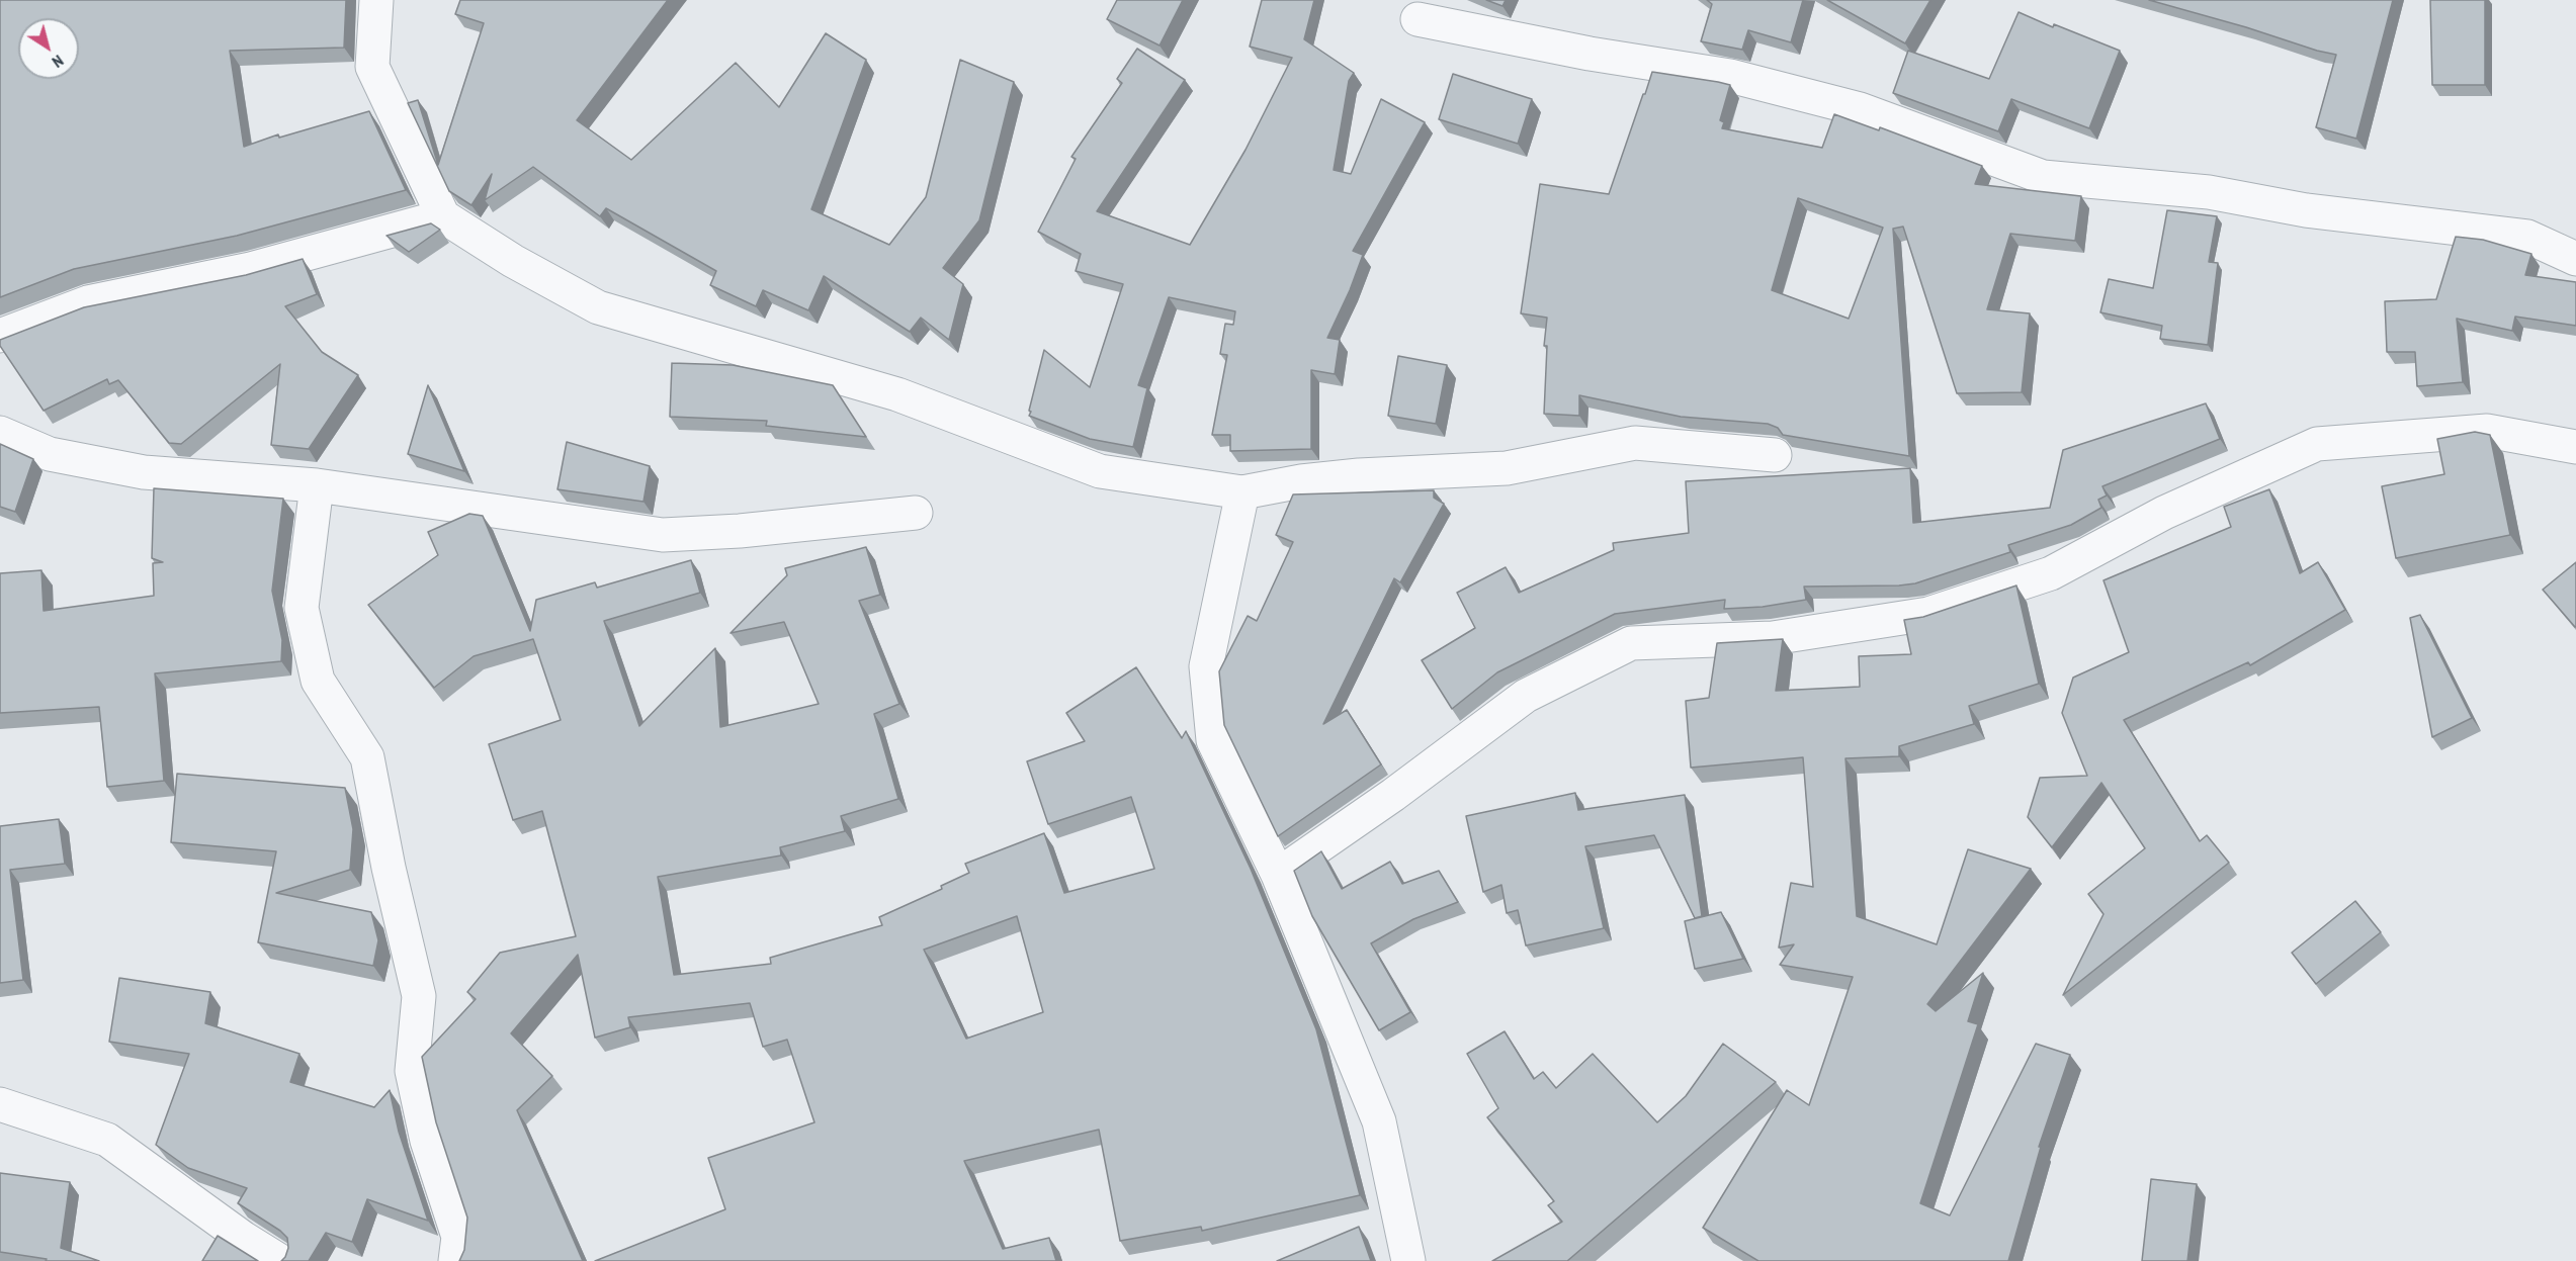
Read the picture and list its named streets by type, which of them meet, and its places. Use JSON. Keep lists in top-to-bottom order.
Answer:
{
  "north": "bottom right"
}
